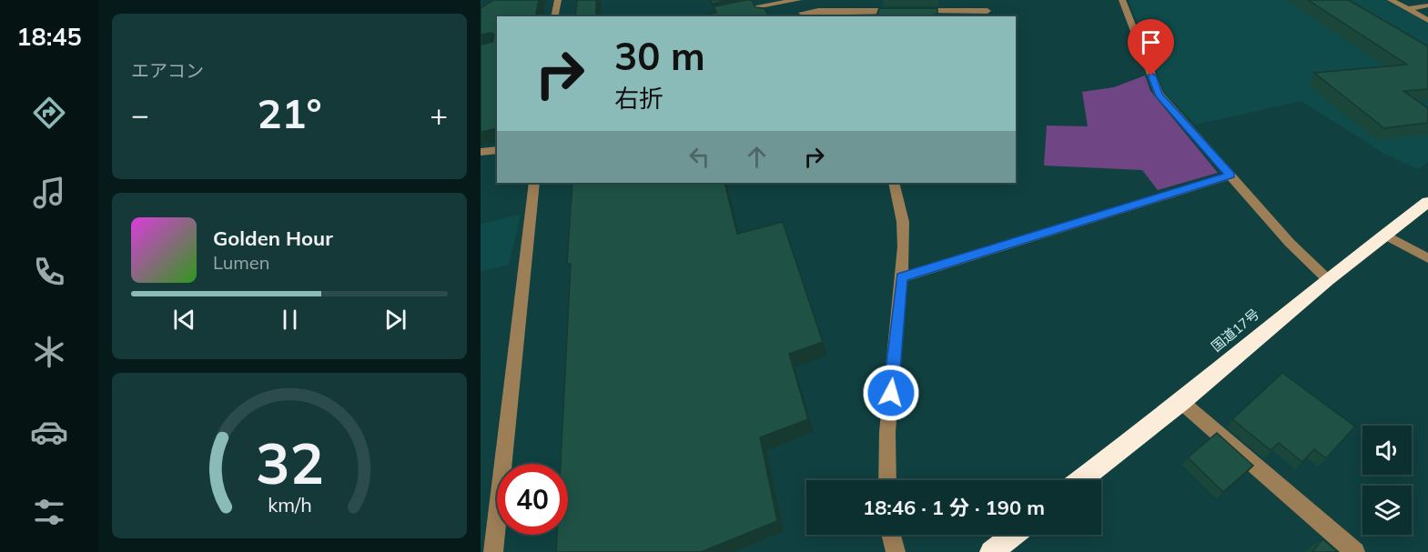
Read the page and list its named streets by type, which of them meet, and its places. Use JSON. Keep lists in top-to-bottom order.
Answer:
{
  "streets": {
    "highway": ["国道17号"]
  },
  "page": {
    "tabs": "18:45",
    "tile": "エアコン",
    "turn": ["30 m", "右折"],
    "heat": ["−", "21°", "+"],
    "song": ["Golden Hour", "Lumen"],
    "limit": "40",
    "trip": "18:46 · 1 分 · 190 m",
    "gauge": ["32", "km/h"]
  }
}
